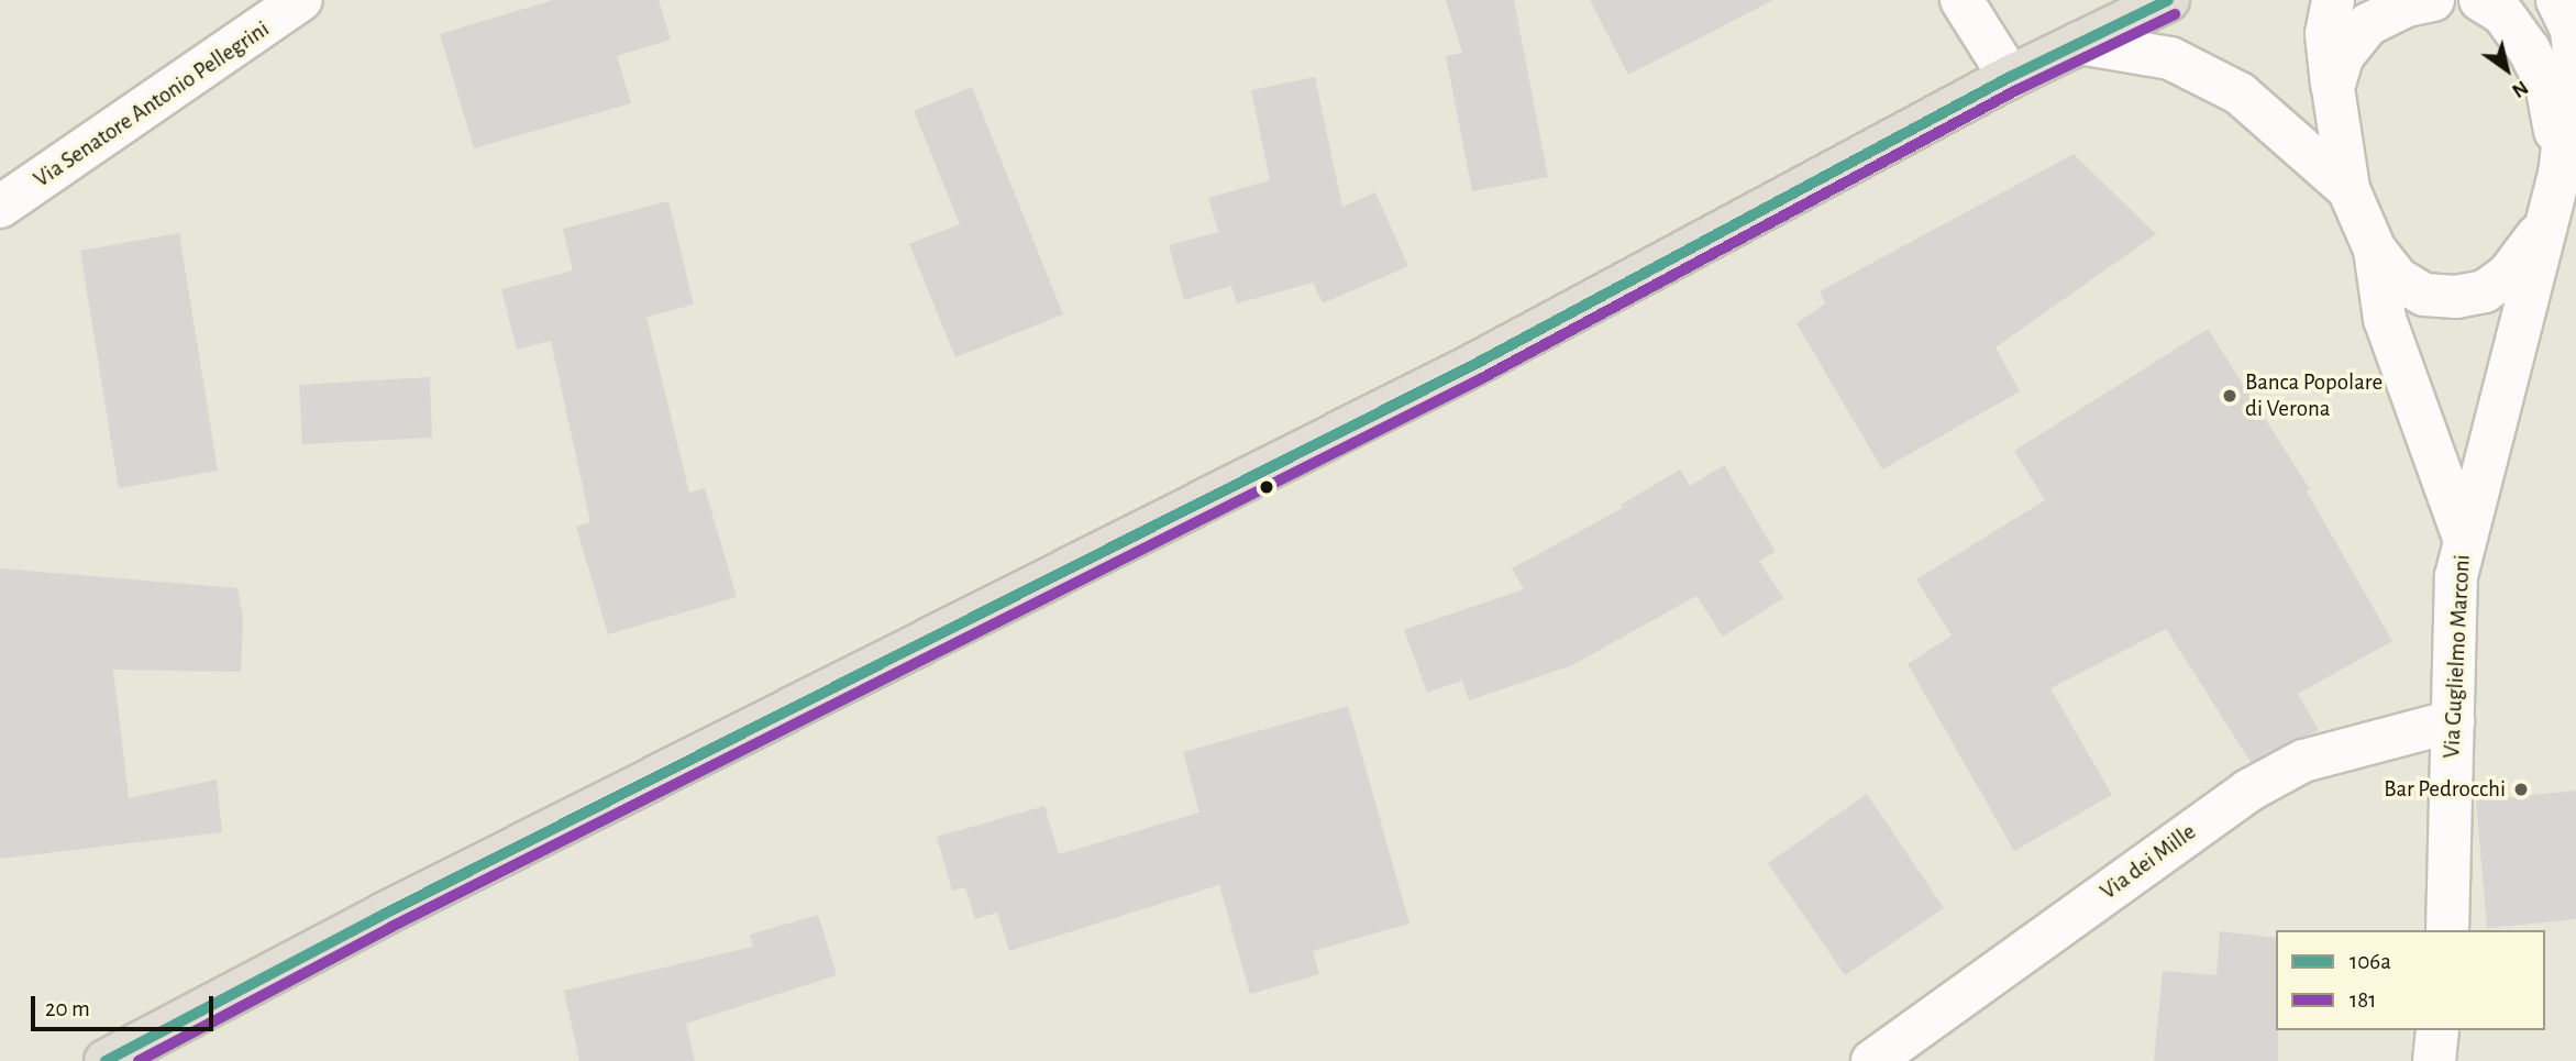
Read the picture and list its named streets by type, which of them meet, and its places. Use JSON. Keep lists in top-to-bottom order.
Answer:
{
  "streets": {
    "street": ["Via Senatore Antonio Pellegrini", "Via Guglielmo Marconi", "Via dei Mille"]
  },
  "crossings": [
    ["Via Guglielmo Marconi", "Via dei Mille"]
  ],
  "places": ["Banca Popolare di Verona", "Bar Pedrocchi"],
  "lines": ["transit line 106a", "transit line 181"],
  "legend": ["106a", "181"],
  "scale_bar": "20 m",
  "north": "bottom right"
}
